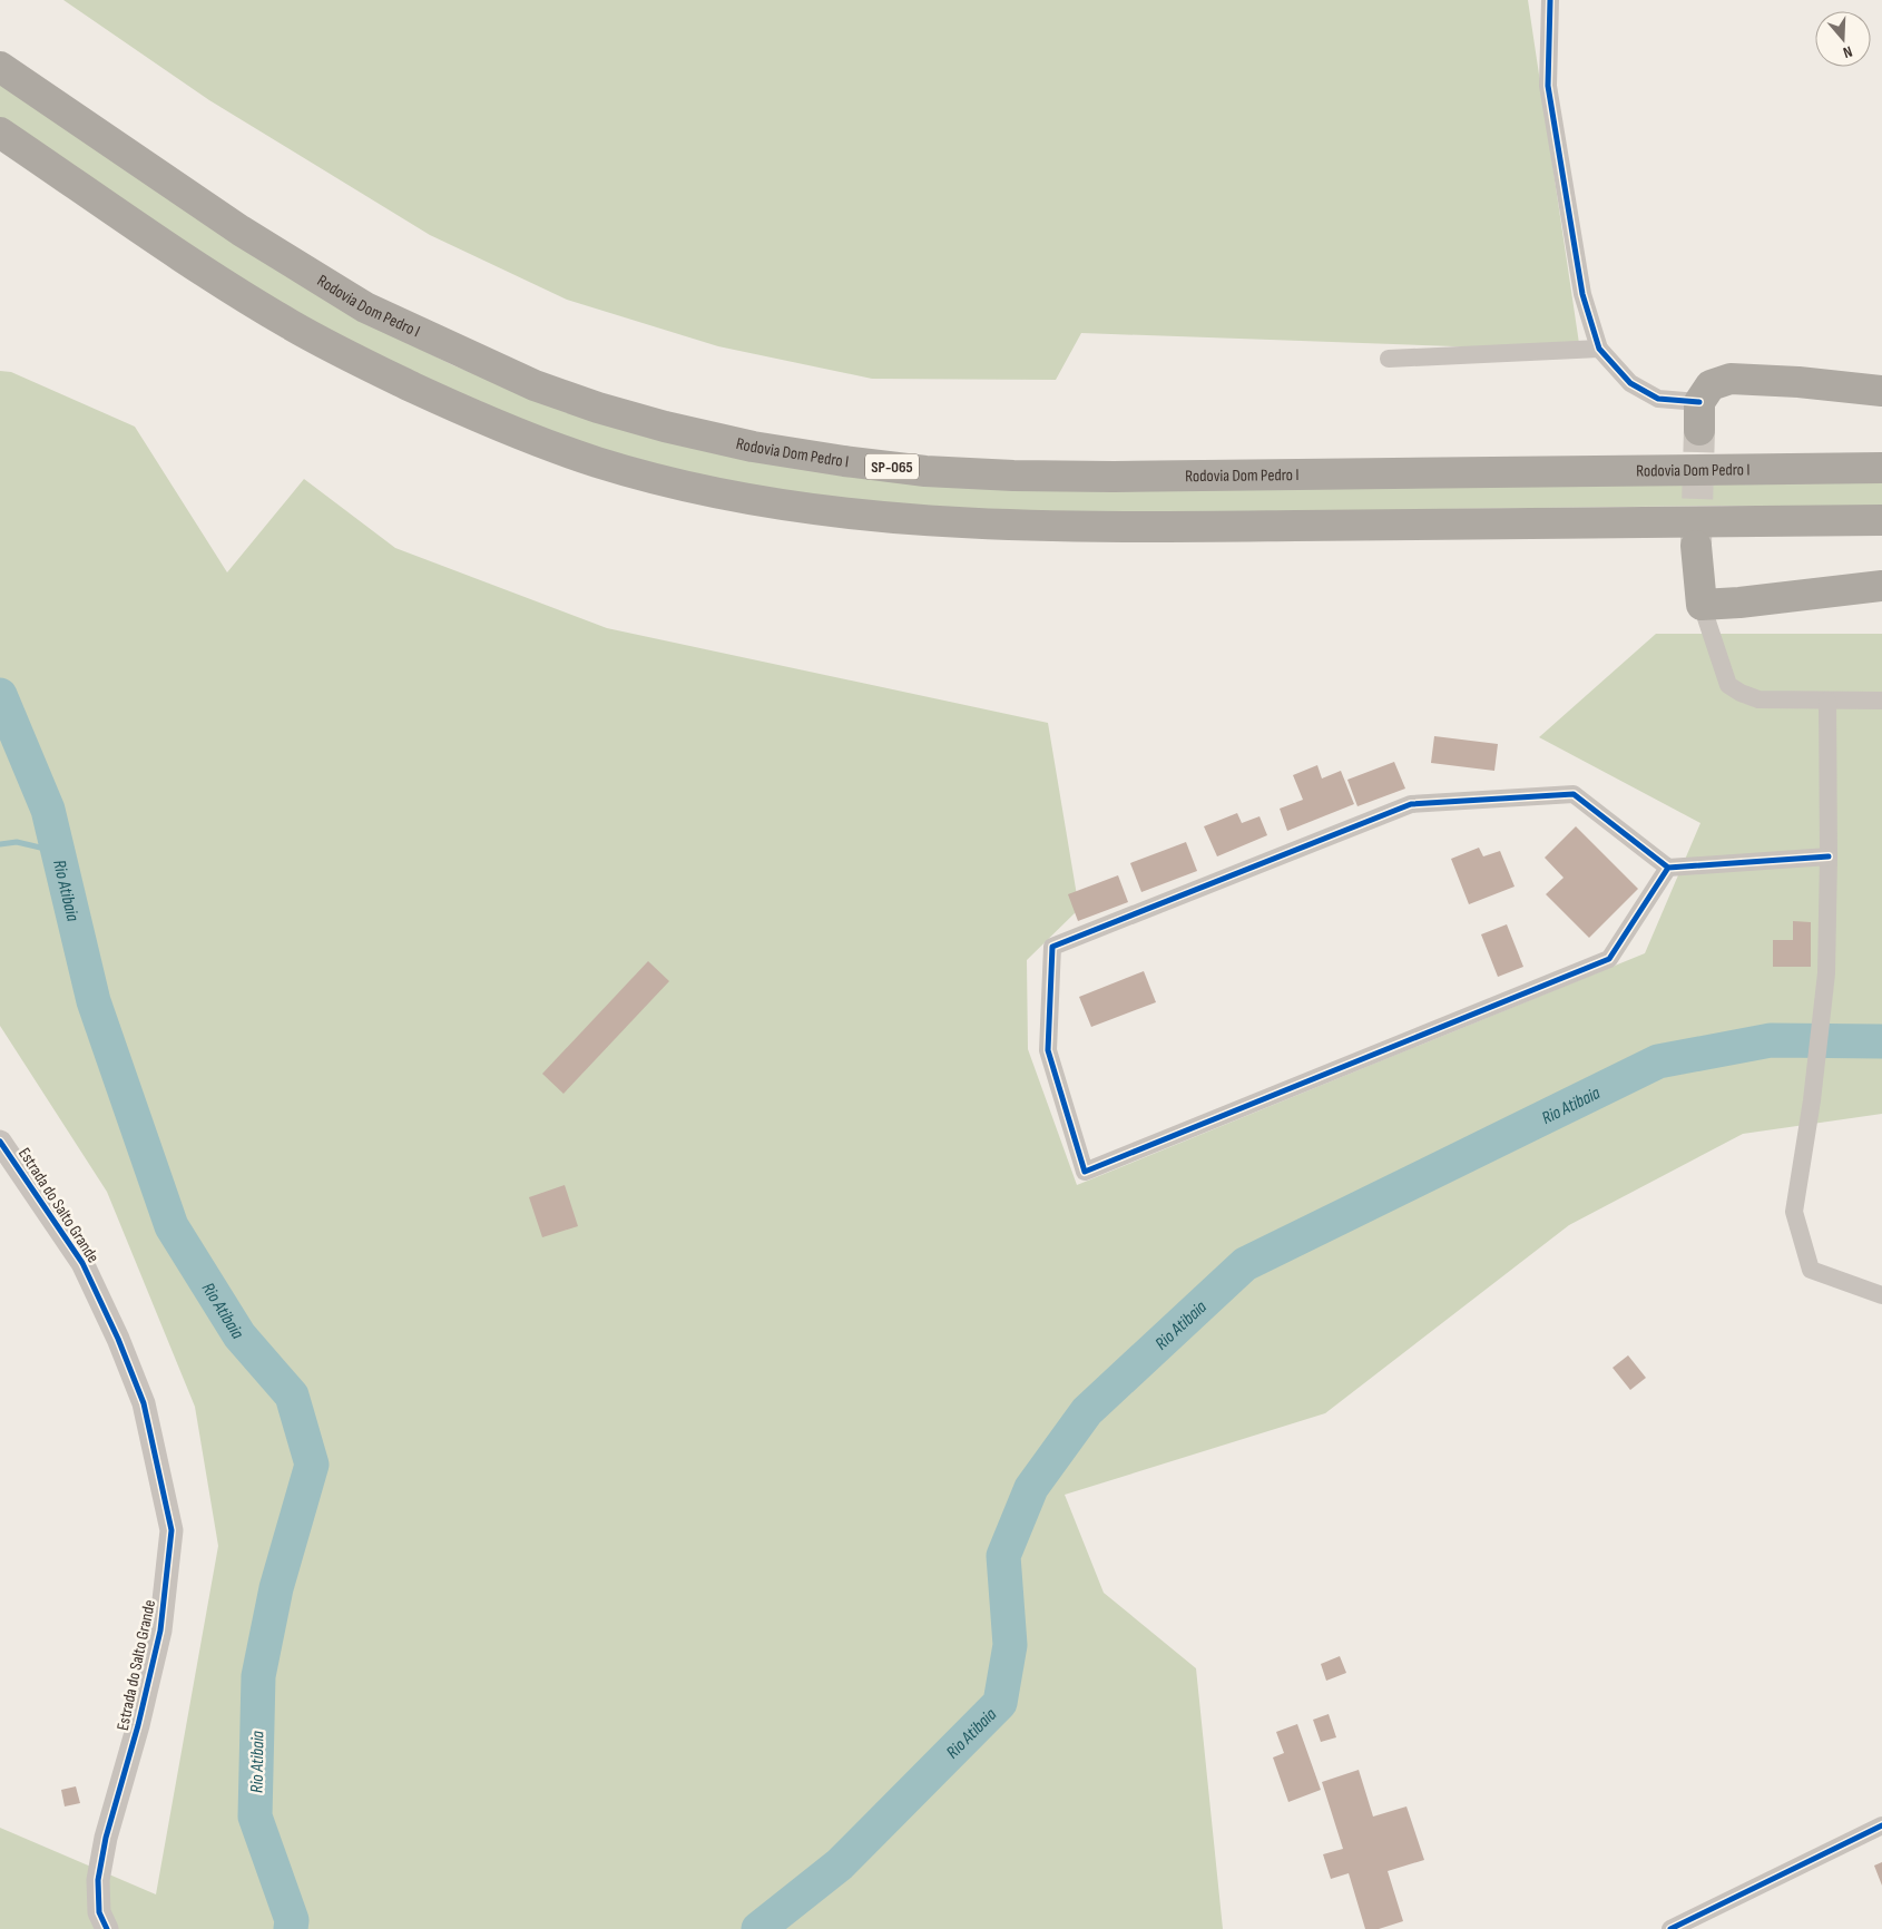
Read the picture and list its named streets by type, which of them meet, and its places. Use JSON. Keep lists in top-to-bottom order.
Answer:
{
  "streets": {
    "highway": ["Rodovia Dom Pedro I", "SP-065"],
    "street": ["Estrada do Salto Grande"]
  },
  "water": ["Rio Atibaia"],
  "north": "bottom"
}
